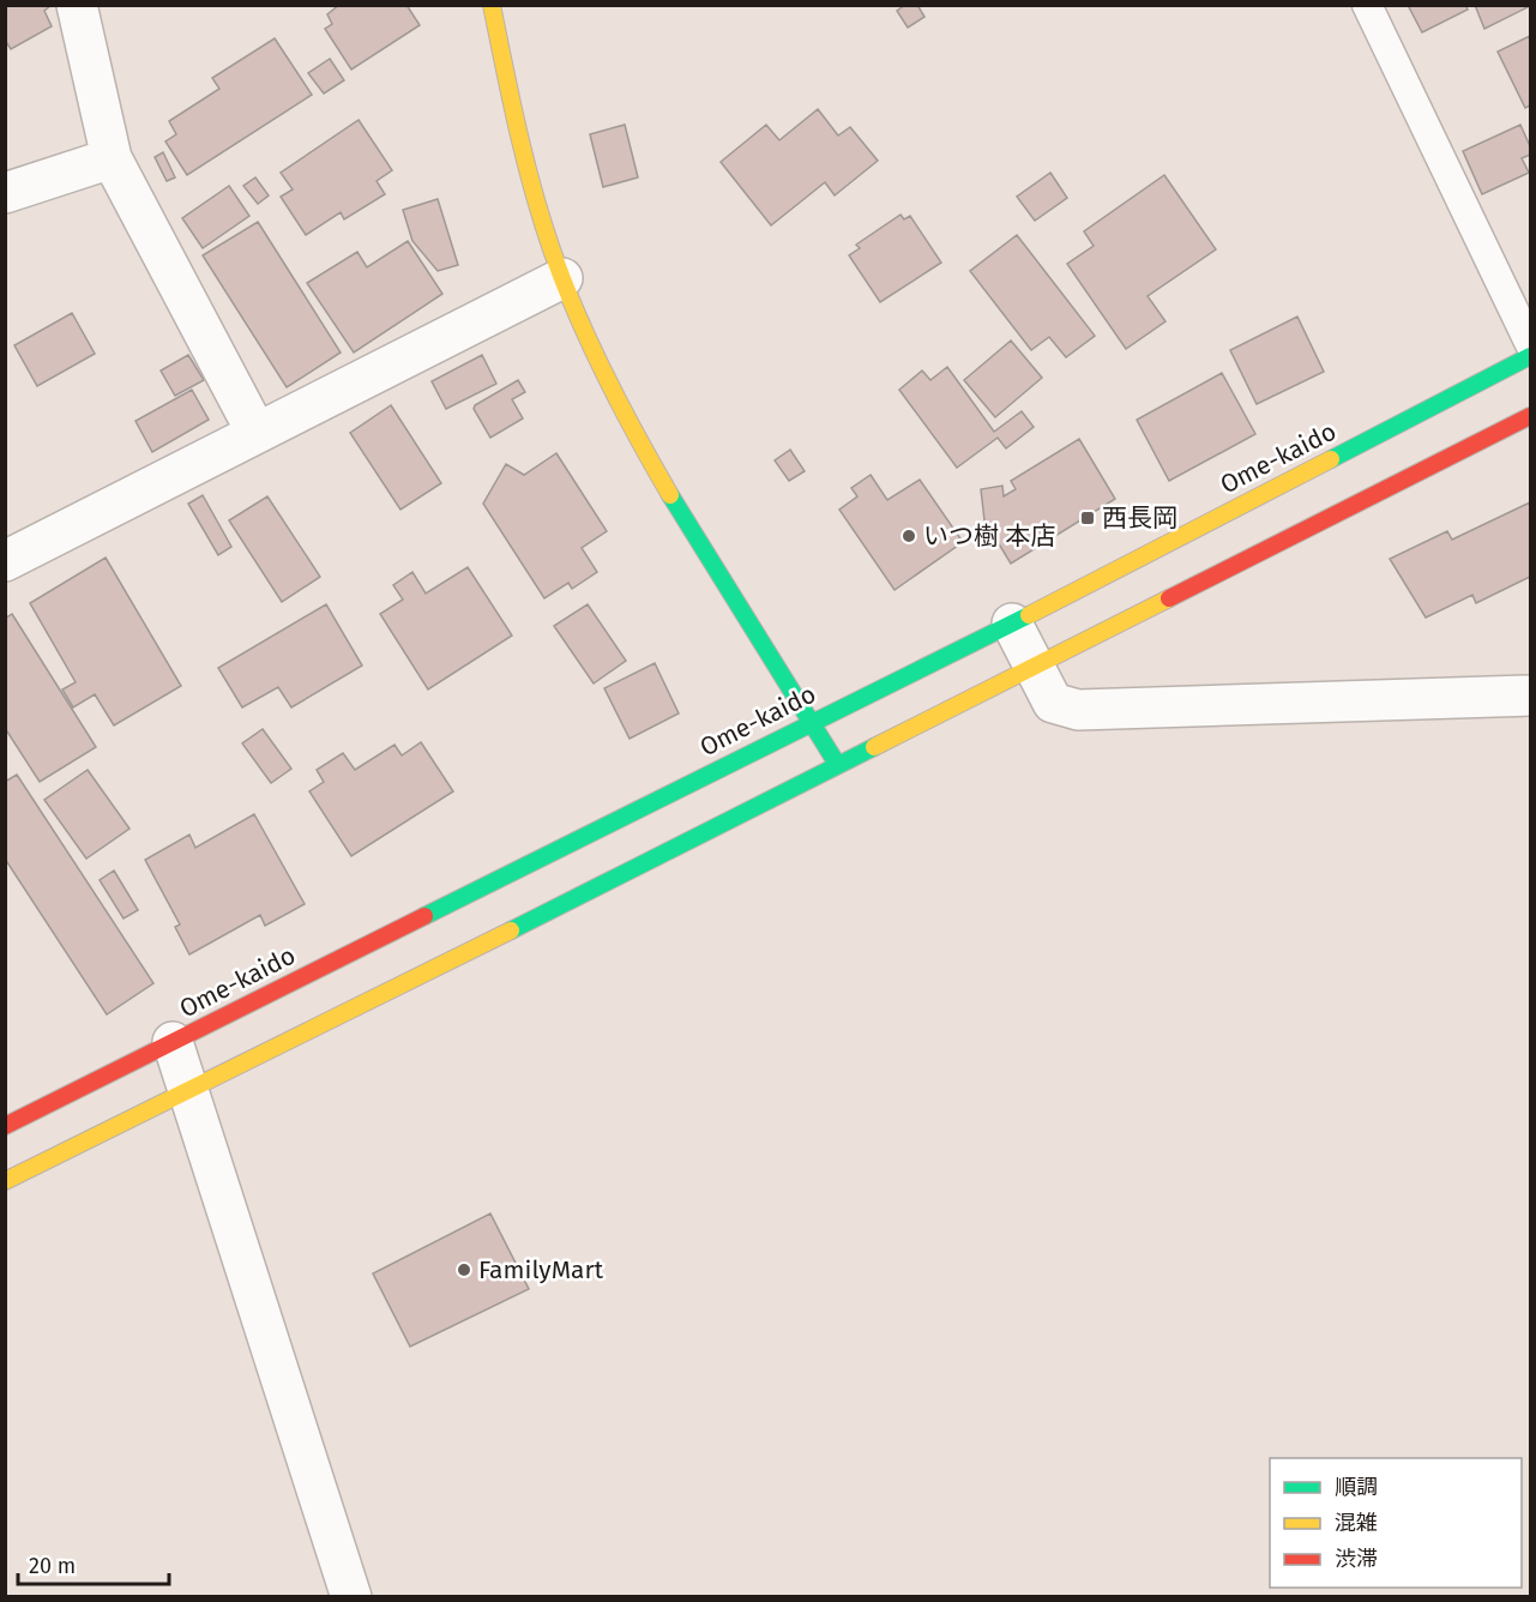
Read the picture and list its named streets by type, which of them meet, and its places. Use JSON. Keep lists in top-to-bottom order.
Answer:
{
  "streets": {
    "main road": ["Ome-kaido"]
  },
  "places": {
    "transit": ["西長岡"],
    "other": ["いつ樹 本店", "FamilyMart"]
  },
  "legend": ["順調", "混雑", "渋滞"],
  "scale_bar": "20 m"
}
